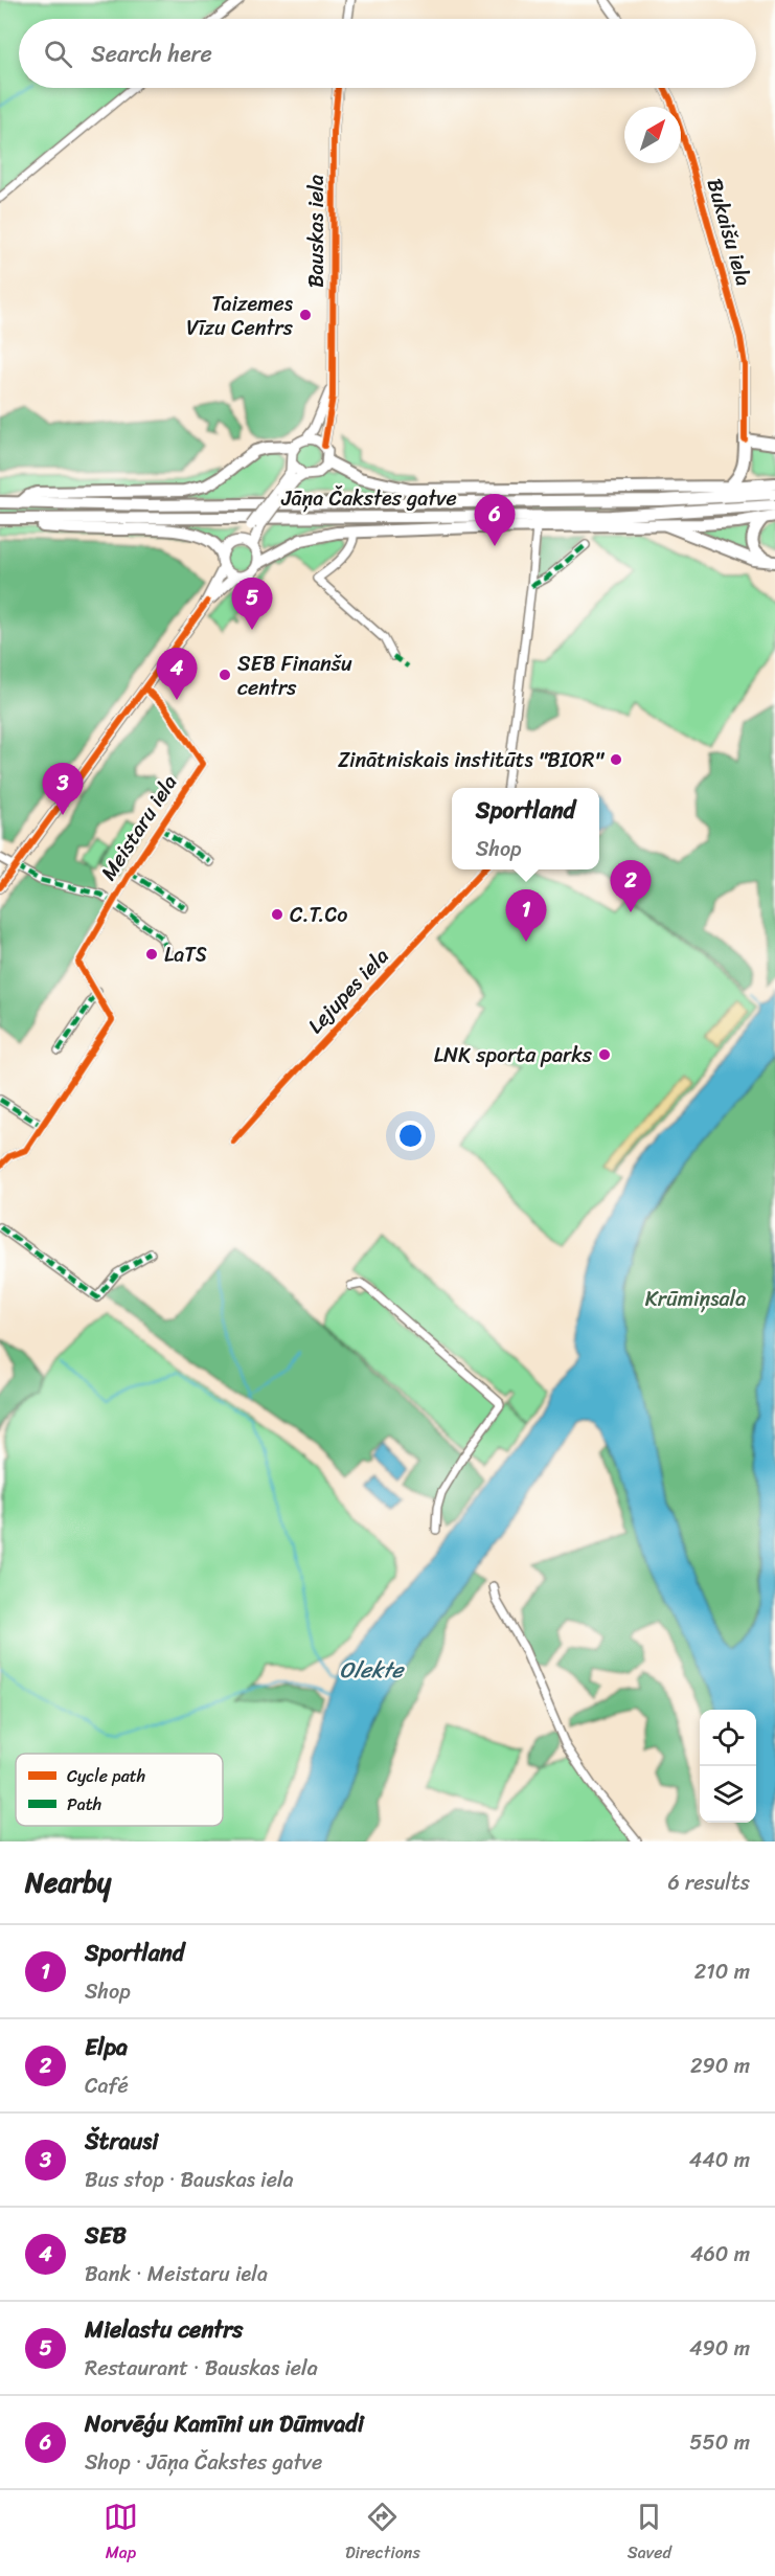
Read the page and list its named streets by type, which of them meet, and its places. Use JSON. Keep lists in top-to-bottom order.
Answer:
{
  "streets": {
    "main road": ["Jāņa Čakstes gatve"],
    "street": [
      "Bauskas iela",
      "Bukaišu iela",
      "Meistaru iela",
      "Lejupes iela"
    ]
  },
  "water": ["Olekte"],
  "parks": ["Krūmiņsala"],
  "places": [
    "Taizemes Vīzu Centrs",
    "SEB Finanšu centrs",
    "Zinātniskais institūts \"BIOR\"",
    "C.T.Co",
    "LaTS",
    "LNK sporta parks"
  ],
  "legend": ["Cycle path", "Path"],
  "north": "top right",
  "page": {
    "search": "Search here",
    "pins": [
      "6",
      "5",
      "4",
      "3",
      "2",
      "1"
    ],
    "popup": ["Sportland", "Shop"],
    "heading": ["Nearby", "6 results"],
    "list": [
      {
        "mark": "1",
        "name": "Sportland",
        "note": "Shop",
        "value": "210 m"
      },
      {
        "mark": "2",
        "name": "Elpa",
        "note": "Café",
        "value": "290 m"
      },
      {
        "mark": "3",
        "name": "Štrausi",
        "note": "Bus stop · Bauskas iela",
        "value": "440 m"
      },
      {
        "mark": "4",
        "name": "SEB",
        "note": "Bank · Meistaru iela",
        "value": "460 m"
      },
      {
        "mark": "5",
        "name": "Mielastu centrs",
        "note": "Restaurant · Bauskas iela",
        "value": "490 m"
      },
      {
        "mark": "6",
        "name": "Norvēģu Kamīni un Dūmvadi",
        "note": "Shop · Jāņa Čakstes gatve",
        "value": "550 m"
      }
    ],
    "nav": ["Map", "Directions", "Saved"]
  }
}
